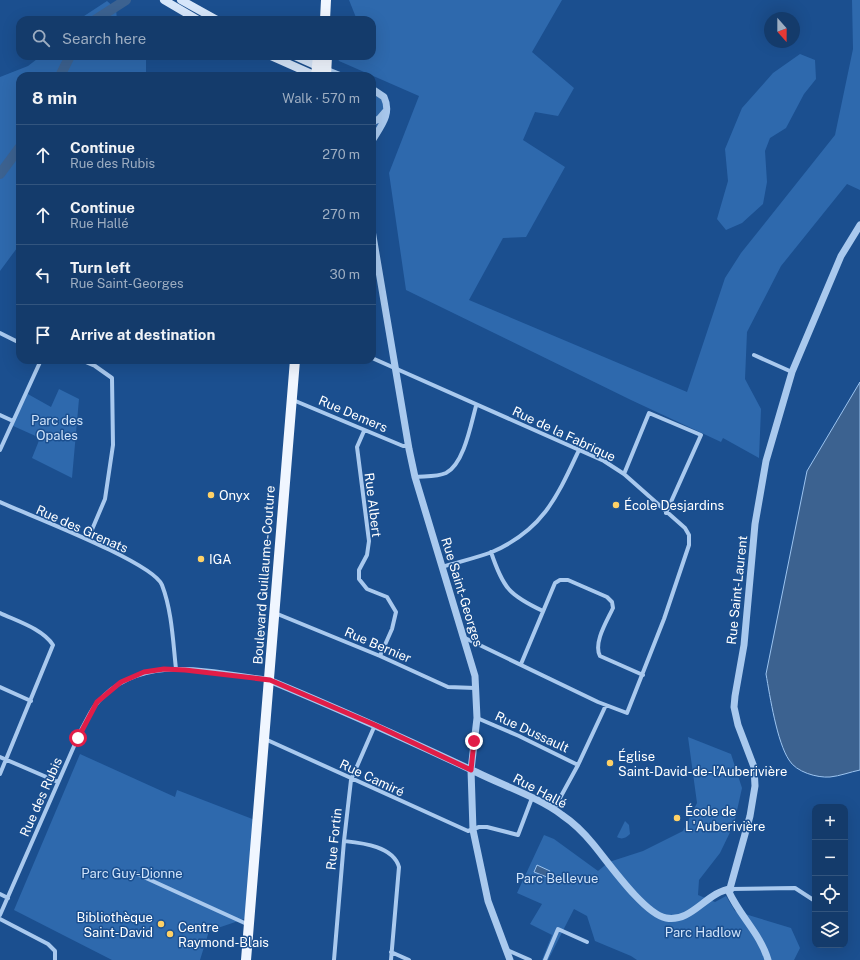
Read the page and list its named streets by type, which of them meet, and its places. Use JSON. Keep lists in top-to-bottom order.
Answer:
{
  "streets": {
    "main road": ["Boulevard Guillaume-Couture"],
    "street": [
      "Rue Demers",
      "Rue de la Fabrique",
      "Rue Albert",
      "Rue des Grenats",
      "Rue Saint-Laurent",
      "Rue Saint-Georges",
      "Rue Bernier",
      "Rue Dussault",
      "Rue Camiré",
      "Rue Hallé",
      "Rue des Rubis",
      "Rue Fortin"
    ]
  },
  "crossings": [
    ["Rue Demers", "Rue Albert"],
    ["Rue Demers", "Boulevard Guillaume-Couture"],
    ["Rue Demers", "Rue Saint-Georges"],
    ["Rue de la Fabrique", "Rue Saint-Georges"],
    ["Rue Albert", "Rue Bernier"],
    ["Rue des Grenats", "Rue des Rubis"],
    ["Boulevard Guillaume-Couture", "Rue Bernier"],
    ["Boulevard Guillaume-Couture", "Rue Camiré"],
    ["Boulevard Guillaume-Couture", "Rue Hallé"],
    ["Boulevard Guillaume-Couture", "Rue des Rubis"],
    ["Rue Saint-Laurent", "Rue Hallé"],
    ["Rue Saint-Georges", "Rue Bernier"],
    ["Rue Saint-Georges", "Rue Dussault"],
    ["Rue Saint-Georges", "Rue Camiré"],
    ["Rue Saint-Georges", "Rue Hallé"],
    ["Rue Camiré", "Rue Hallé"],
    ["Rue Camiré", "Rue Fortin"],
    ["Rue Hallé", "Rue des Rubis"],
    ["Rue Hallé", "Rue Fortin"]
  ],
  "parks": [
    "Parc des Opales",
    "Parc Guy-Dionne",
    "Parc Bellevue",
    "Parc Hadlow"
  ],
  "places": [
    "Onyx",
    "École Desjardins",
    "IGA",
    "Église Saint-David-de-l’Auberivière",
    "École de L'Auberivière",
    "Bibliothèque Saint-David",
    "Centre Raymond-Blais"
  ],
  "north": "bottom",
  "page": {
    "search": "Search here",
    "heading": ["8 min", "Walk · 570 m"],
    "list": [
      ["Continue", "Rue des Rubis", "270 m"],
      ["Continue", "Rue Hallé", "270 m"],
      ["Turn left", "Rue Saint-Georges", "30 m"],
      "Arrive at destination"
    ],
    "map_buttons": ["+", "−"]
  }
}
